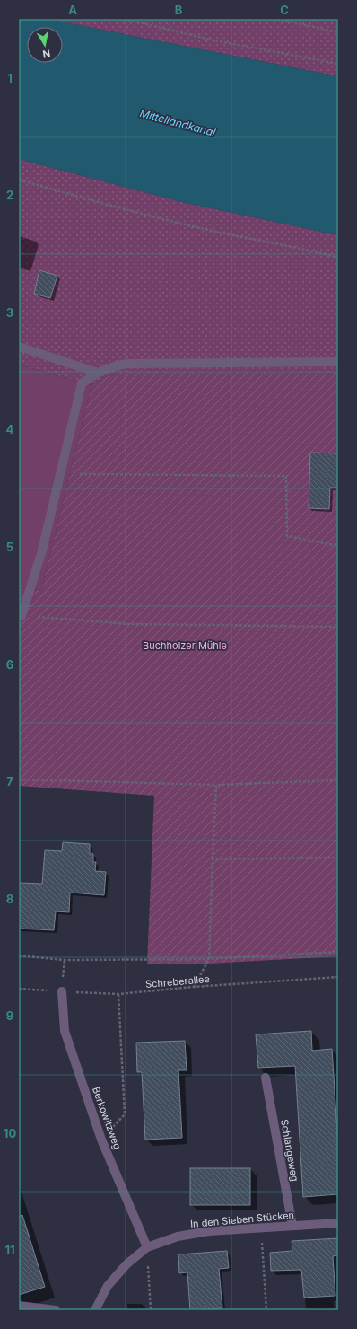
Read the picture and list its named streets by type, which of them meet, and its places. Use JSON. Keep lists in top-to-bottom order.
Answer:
{
  "streets": {
    "street": ["Berkowitzweg", "Schlangeweg", "In den Sieben Stücken"],
    "path": ["Schreberallee"]
  },
  "crossings": [
    ["Schreberallee", "Berkowitzweg"],
    ["Berkowitzweg", "In den Sieben Stücken"],
    ["Schlangeweg", "In den Sieben Stücken"]
  ],
  "water": ["Mittellandkanal"],
  "parks": ["Buchholzer Mühle"],
  "north": "bottom",
  "grid": {
    "columns": ["A", "B", "C"],
    "rows": [
      "1",
      "2",
      "3",
      "4",
      "5",
      "6",
      "7",
      "8",
      "9",
      "10",
      "11"
    ]
  }
}
